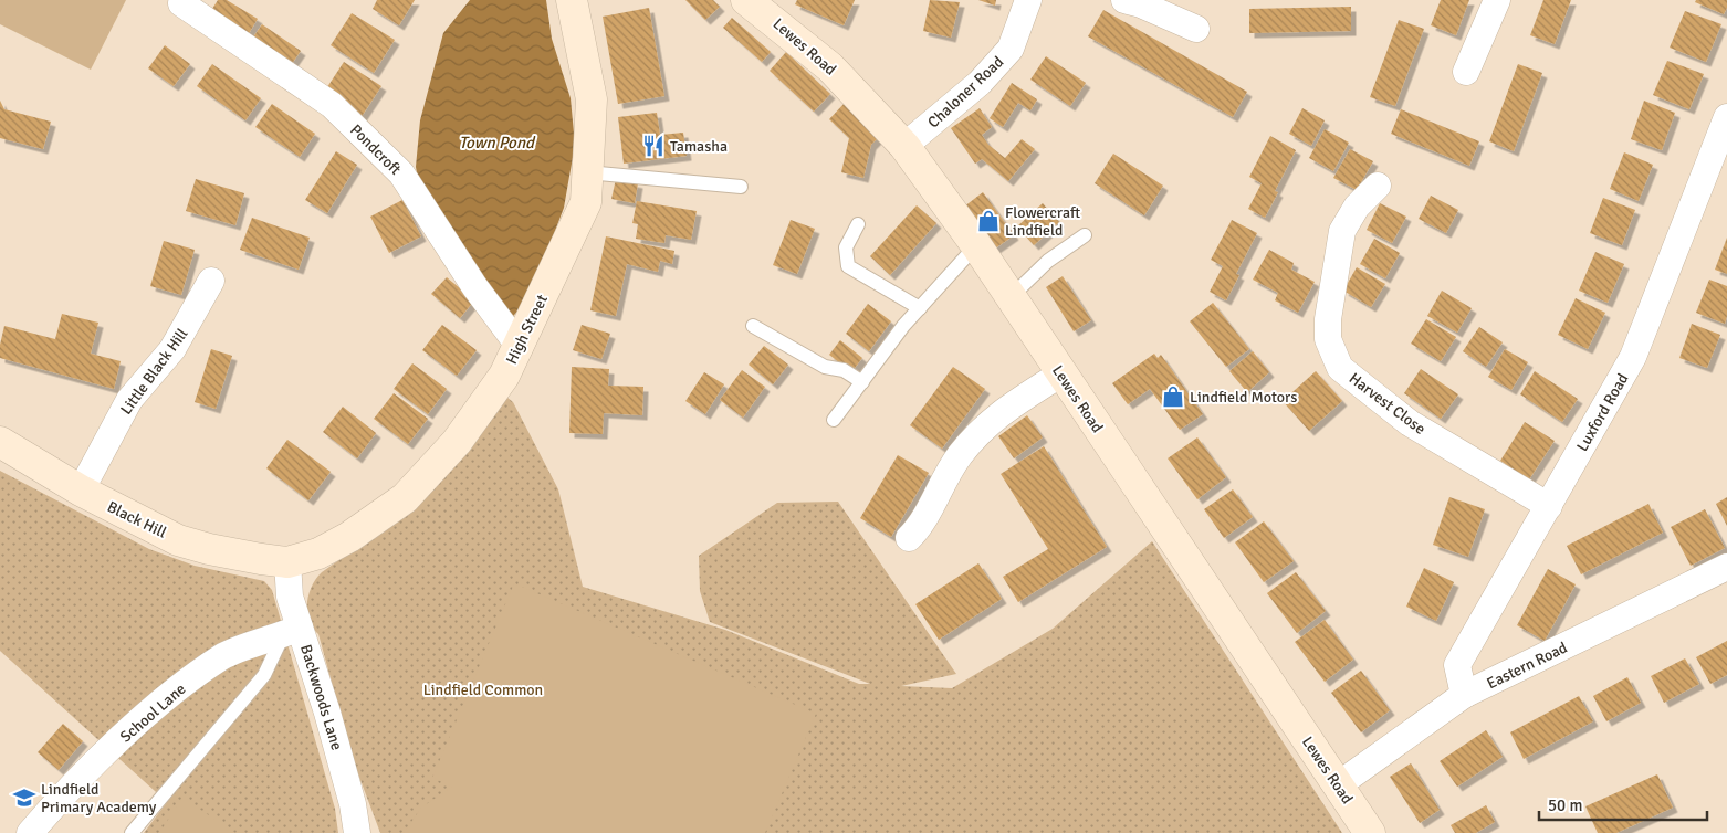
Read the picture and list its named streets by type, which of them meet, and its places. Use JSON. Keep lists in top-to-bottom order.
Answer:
{
  "streets": {
    "main road": ["Lewes Road", "High Street", "Black Hill"],
    "street": [
      "Chaloner Road",
      "Pondcroft",
      "Little Black Hill",
      "Harvest Close",
      "Luxford Road",
      "Eastern Road",
      "Backwoods Lane",
      "School Lane"
    ]
  },
  "crossings": [
    ["Lewes Road", "Chaloner Road"],
    ["Lewes Road", "Eastern Road"],
    ["Pondcroft", "High Street"],
    ["High Street", "Black Hill"],
    ["High Street", "Backwoods Lane"],
    ["Little Black Hill", "Black Hill"],
    ["Harvest Close", "Luxford Road"],
    ["Luxford Road", "Eastern Road"],
    ["Black Hill", "Backwoods Lane"],
    ["Backwoods Lane", "School Lane"]
  ],
  "water": ["Town Pond"],
  "parks": ["Lindfield Common"],
  "places": {
    "restaurant": ["Tamasha"],
    "shop": ["Flowercraft Lindfield", "Lindfield Motors"],
    "school or university": ["Lindfield Primary Academy"]
  },
  "scale_bar": "50 m"
}
